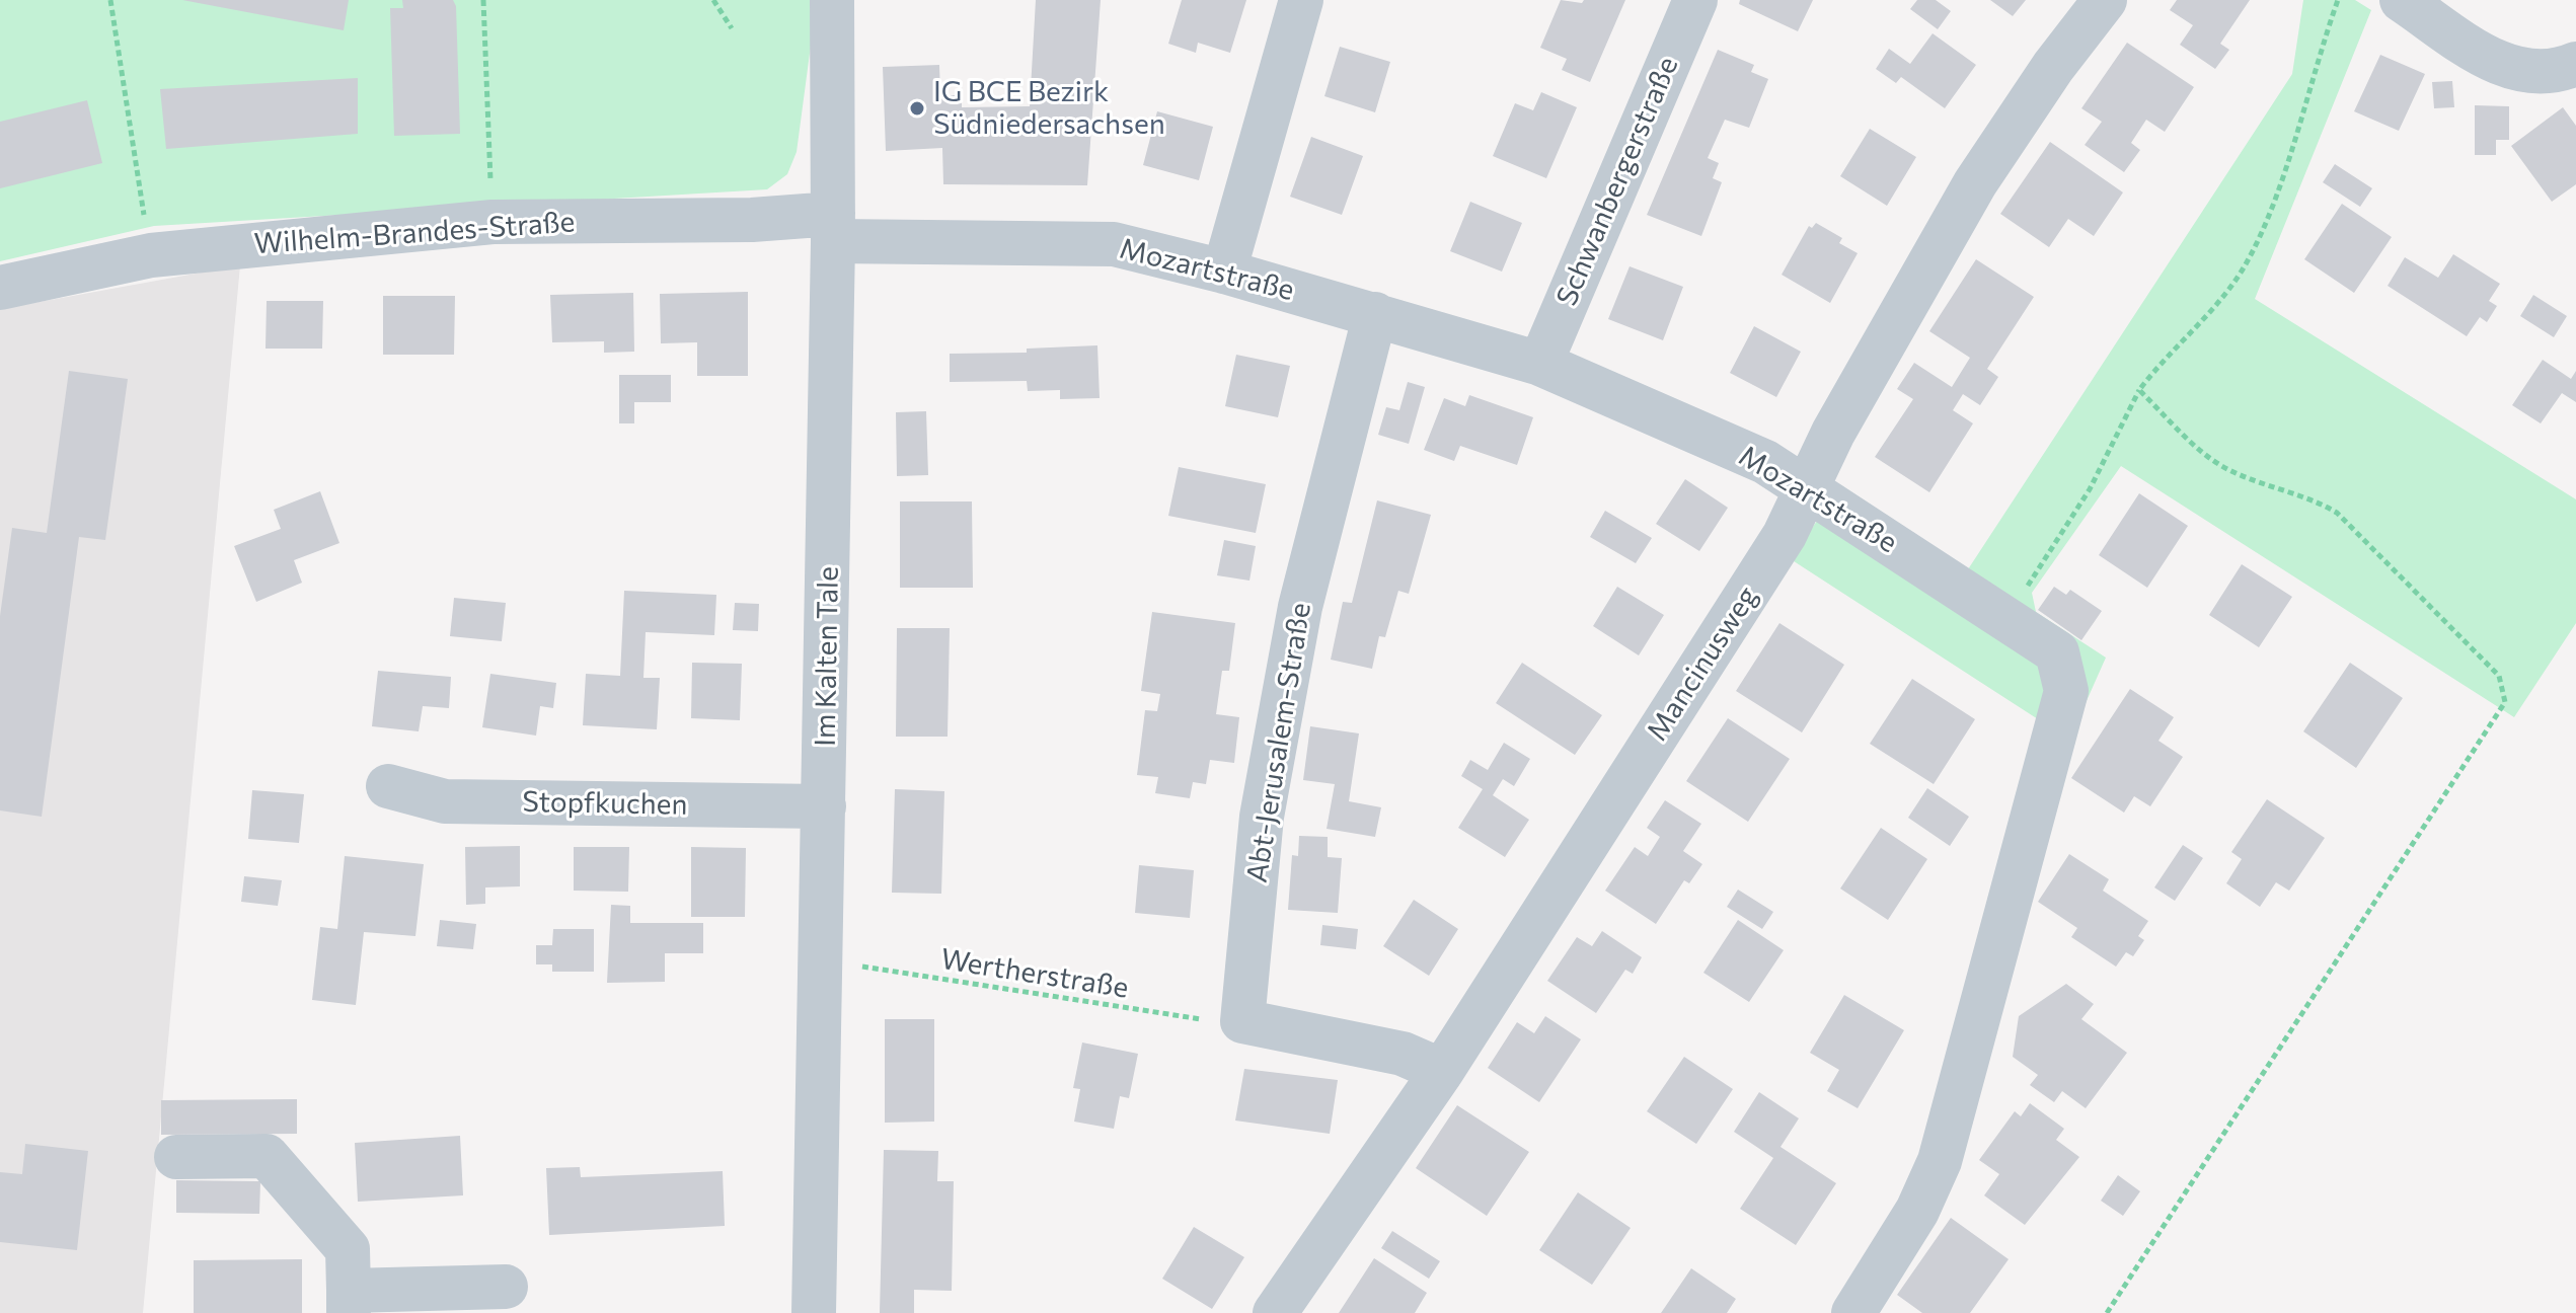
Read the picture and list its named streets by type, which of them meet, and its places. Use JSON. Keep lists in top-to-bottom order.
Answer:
{
  "streets": {
    "street": [
      "Schwanbergerstraße",
      "Wilhelm-Brandes-Straße",
      "Mozartstraße",
      "Im Kalten Tale",
      "Mancinusweg",
      "Abt-Jerusalem-Straße",
      "Stopfkuchen"
    ],
    "path": ["Wertherstraße"]
  },
  "crossings": [
    ["Schwanbergerstraße", "Mozartstraße"],
    ["Wilhelm-Brandes-Straße", "Mozartstraße"],
    ["Wilhelm-Brandes-Straße", "Im Kalten Tale"],
    ["Mozartstraße", "Im Kalten Tale"],
    ["Mozartstraße", "Mancinusweg"],
    ["Mozartstraße", "Abt-Jerusalem-Straße"],
    ["Im Kalten Tale", "Stopfkuchen"],
    ["Im Kalten Tale", "Wertherstraße"],
    ["Abt-Jerusalem-Straße", "Wertherstraße"]
  ],
  "places": ["IG BCE Bezirk Südniedersachsen"]
}
